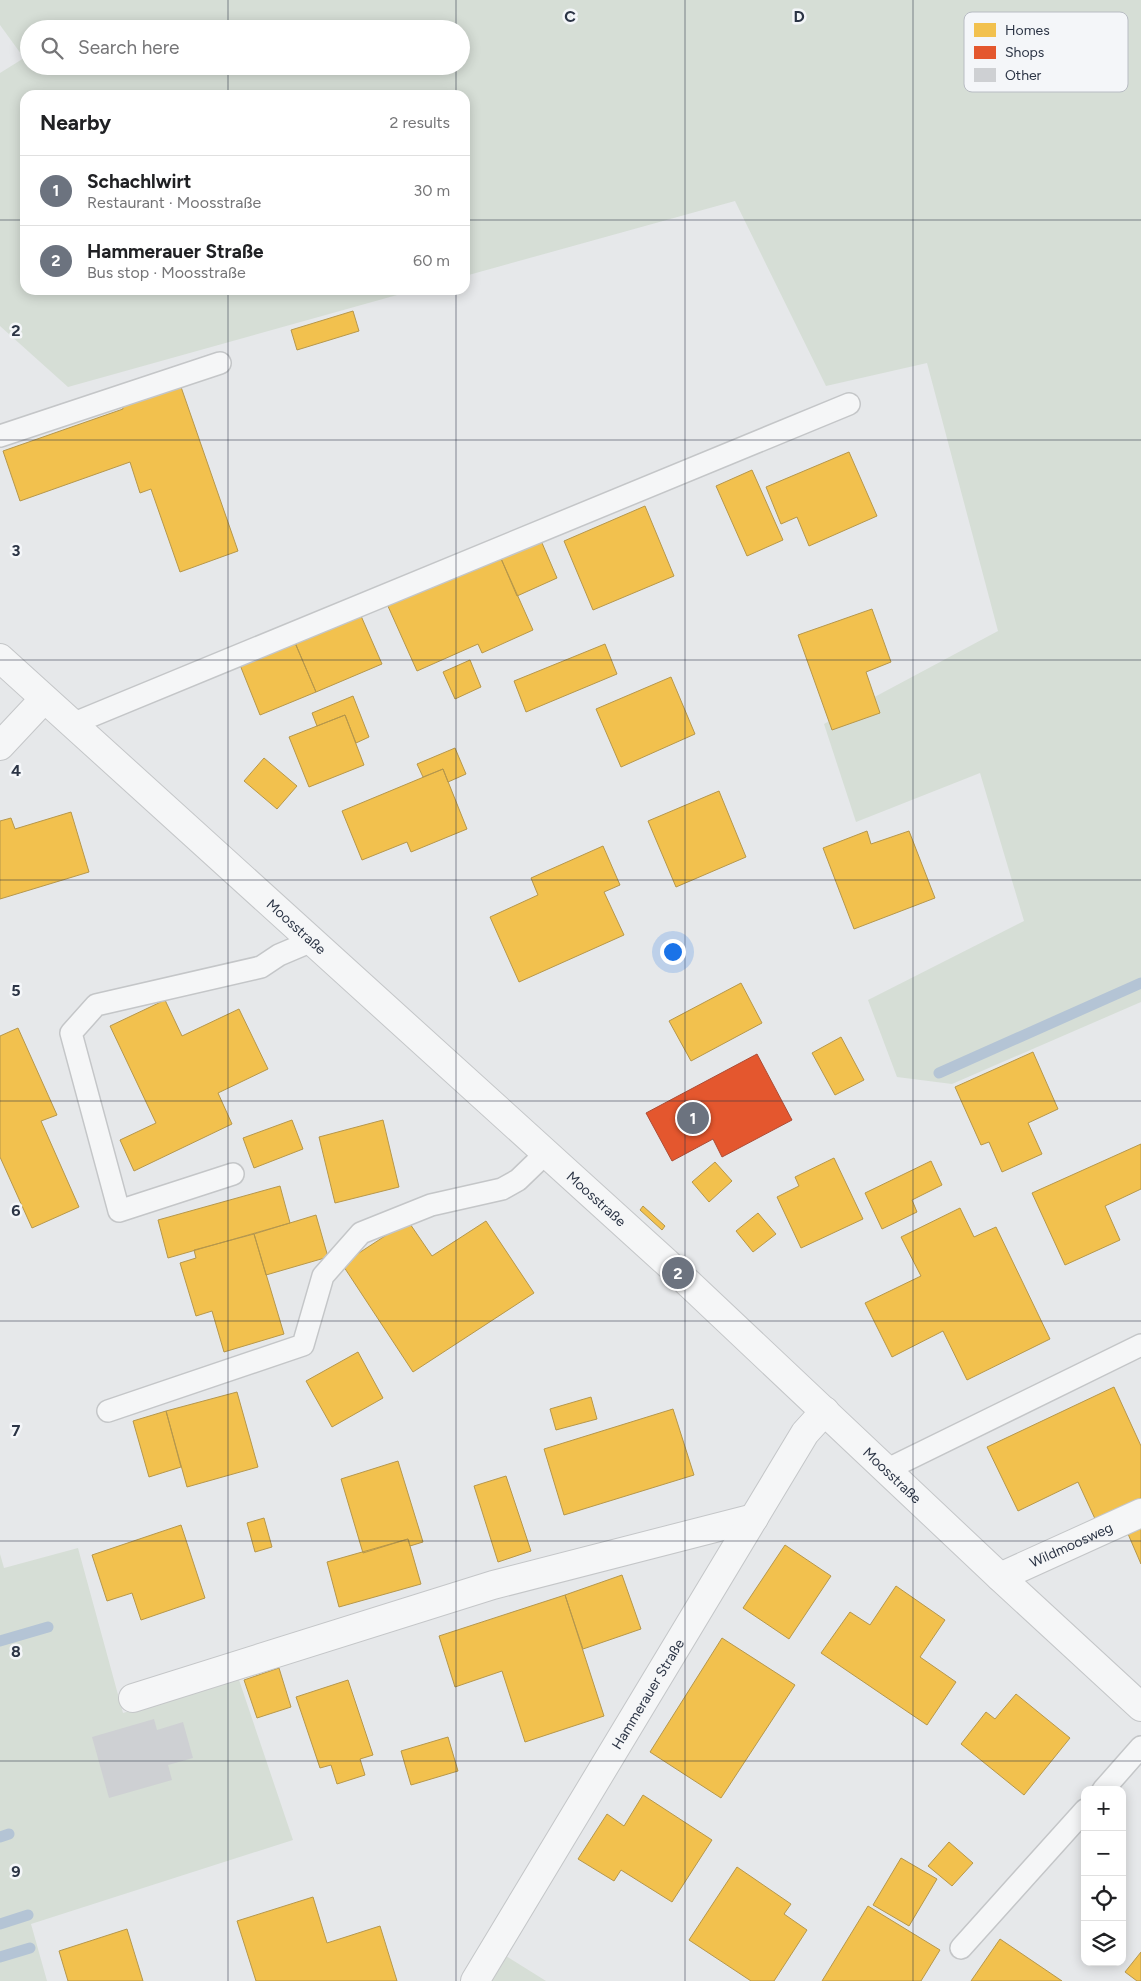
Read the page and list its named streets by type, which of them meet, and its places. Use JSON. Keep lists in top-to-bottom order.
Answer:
{
  "streets": {
    "street": ["Moosstraße", "Wildmoosweg", "Hammerauer Straße"]
  },
  "crossings": [
    ["Moosstraße", "Wildmoosweg"],
    ["Moosstraße", "Hammerauer Straße"]
  ],
  "legend": ["Homes", "Shops", "Other"],
  "page": {
    "search": "Search here",
    "heading": ["Nearby", "2 results"],
    "list": [
      {
        "mark": "1",
        "name": "Schachlwirt",
        "note": "Restaurant · Moosstraße",
        "value": "30 m"
      },
      {
        "mark": "2",
        "name": "Hammerauer Straße",
        "note": "Bus stop · Moosstraße",
        "value": "60 m"
      }
    ],
    "pins": ["1", "2"],
    "map_buttons": ["+", "−"]
  },
  "grid": {
    "columns": ["C", "D"],
    "rows": [
      "2",
      "3",
      "4",
      "5",
      "6",
      "7",
      "8",
      "9"
    ]
  }
}
